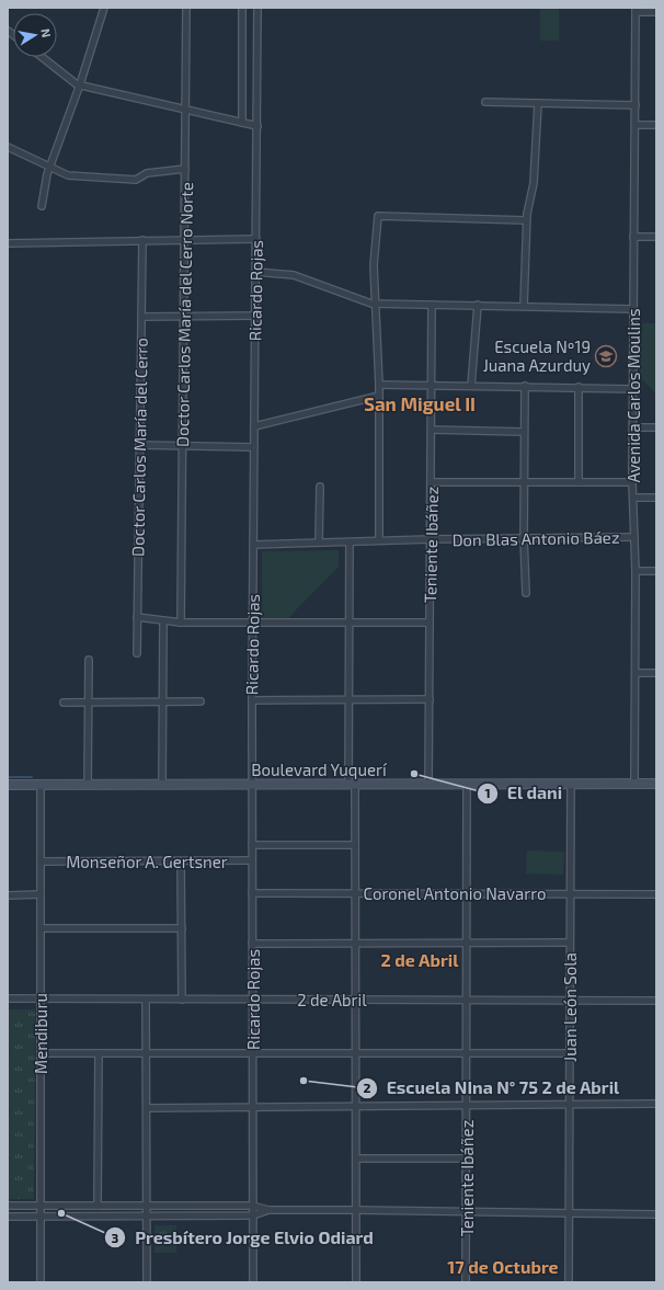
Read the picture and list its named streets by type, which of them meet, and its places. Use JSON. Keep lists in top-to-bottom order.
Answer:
{
  "streets": {
    "main road": ["Boulevard Yuquerí"],
    "street": [
      "Ricardo Rojas",
      "Doctor Carlos María del Cerro Norte",
      "Avenida Carlos Moulins",
      "Doctor Carlos María del Cerro",
      "Don Blas Antonio Báez",
      "Teniente Ibáñez",
      "Monseñor A. Gertsner",
      "Coronel Antonio Navarro",
      "2 de Abril",
      "Juan León Sola",
      "Mendiburu"
    ]
  },
  "crossings": [
    ["Ricardo Rojas", "Don Blas Antonio Báez"],
    ["Ricardo Rojas", "Boulevard Yuquerí"],
    ["Ricardo Rojas", "Monseñor A. Gertsner"],
    ["Ricardo Rojas", "Coronel Antonio Navarro"],
    ["Ricardo Rojas", "2 de Abril"],
    ["Avenida Carlos Moulins", "Don Blas Antonio Báez"],
    ["Avenida Carlos Moulins", "Boulevard Yuquerí"],
    ["Don Blas Antonio Báez", "Teniente Ibáñez"],
    ["Teniente Ibáñez", "Boulevard Yuquerí"],
    ["Teniente Ibáñez", "Coronel Antonio Navarro"],
    ["Teniente Ibáñez", "2 de Abril"],
    ["Boulevard Yuquerí", "Juan León Sola"],
    ["Boulevard Yuquerí", "Mendiburu"],
    ["Monseñor A. Gertsner", "Mendiburu"],
    ["Coronel Antonio Navarro", "Juan León Sola"],
    ["2 de Abril", "Juan León Sola"],
    ["2 de Abril", "Mendiburu"]
  ],
  "districts": ["San Miguel II", "2 de Abril", "17 de Octubre"],
  "places": {
    "school or university": ["Escuela Nº19 Juana Azurduy"],
    "other": ["El dani", "Escuela NIna N° 75 2 de Abril", "Presbítero Jorge Elvio Odiard"]
  },
  "north": "right"
}
